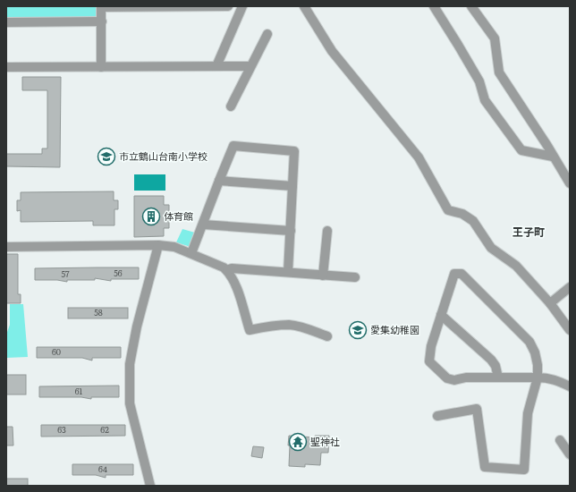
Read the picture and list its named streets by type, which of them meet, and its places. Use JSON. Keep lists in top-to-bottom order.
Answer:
{
  "districts": ["王子町"],
  "places": {
    "school or university": ["市立鶴山台南小学校", "愛集幼稚園"],
    "building": ["体育館"],
    "temple": ["聖神社"]
  },
  "house_numbers": [
    "56",
    "57",
    "58",
    "60",
    "61",
    "63",
    "62",
    "64"
  ]
}
